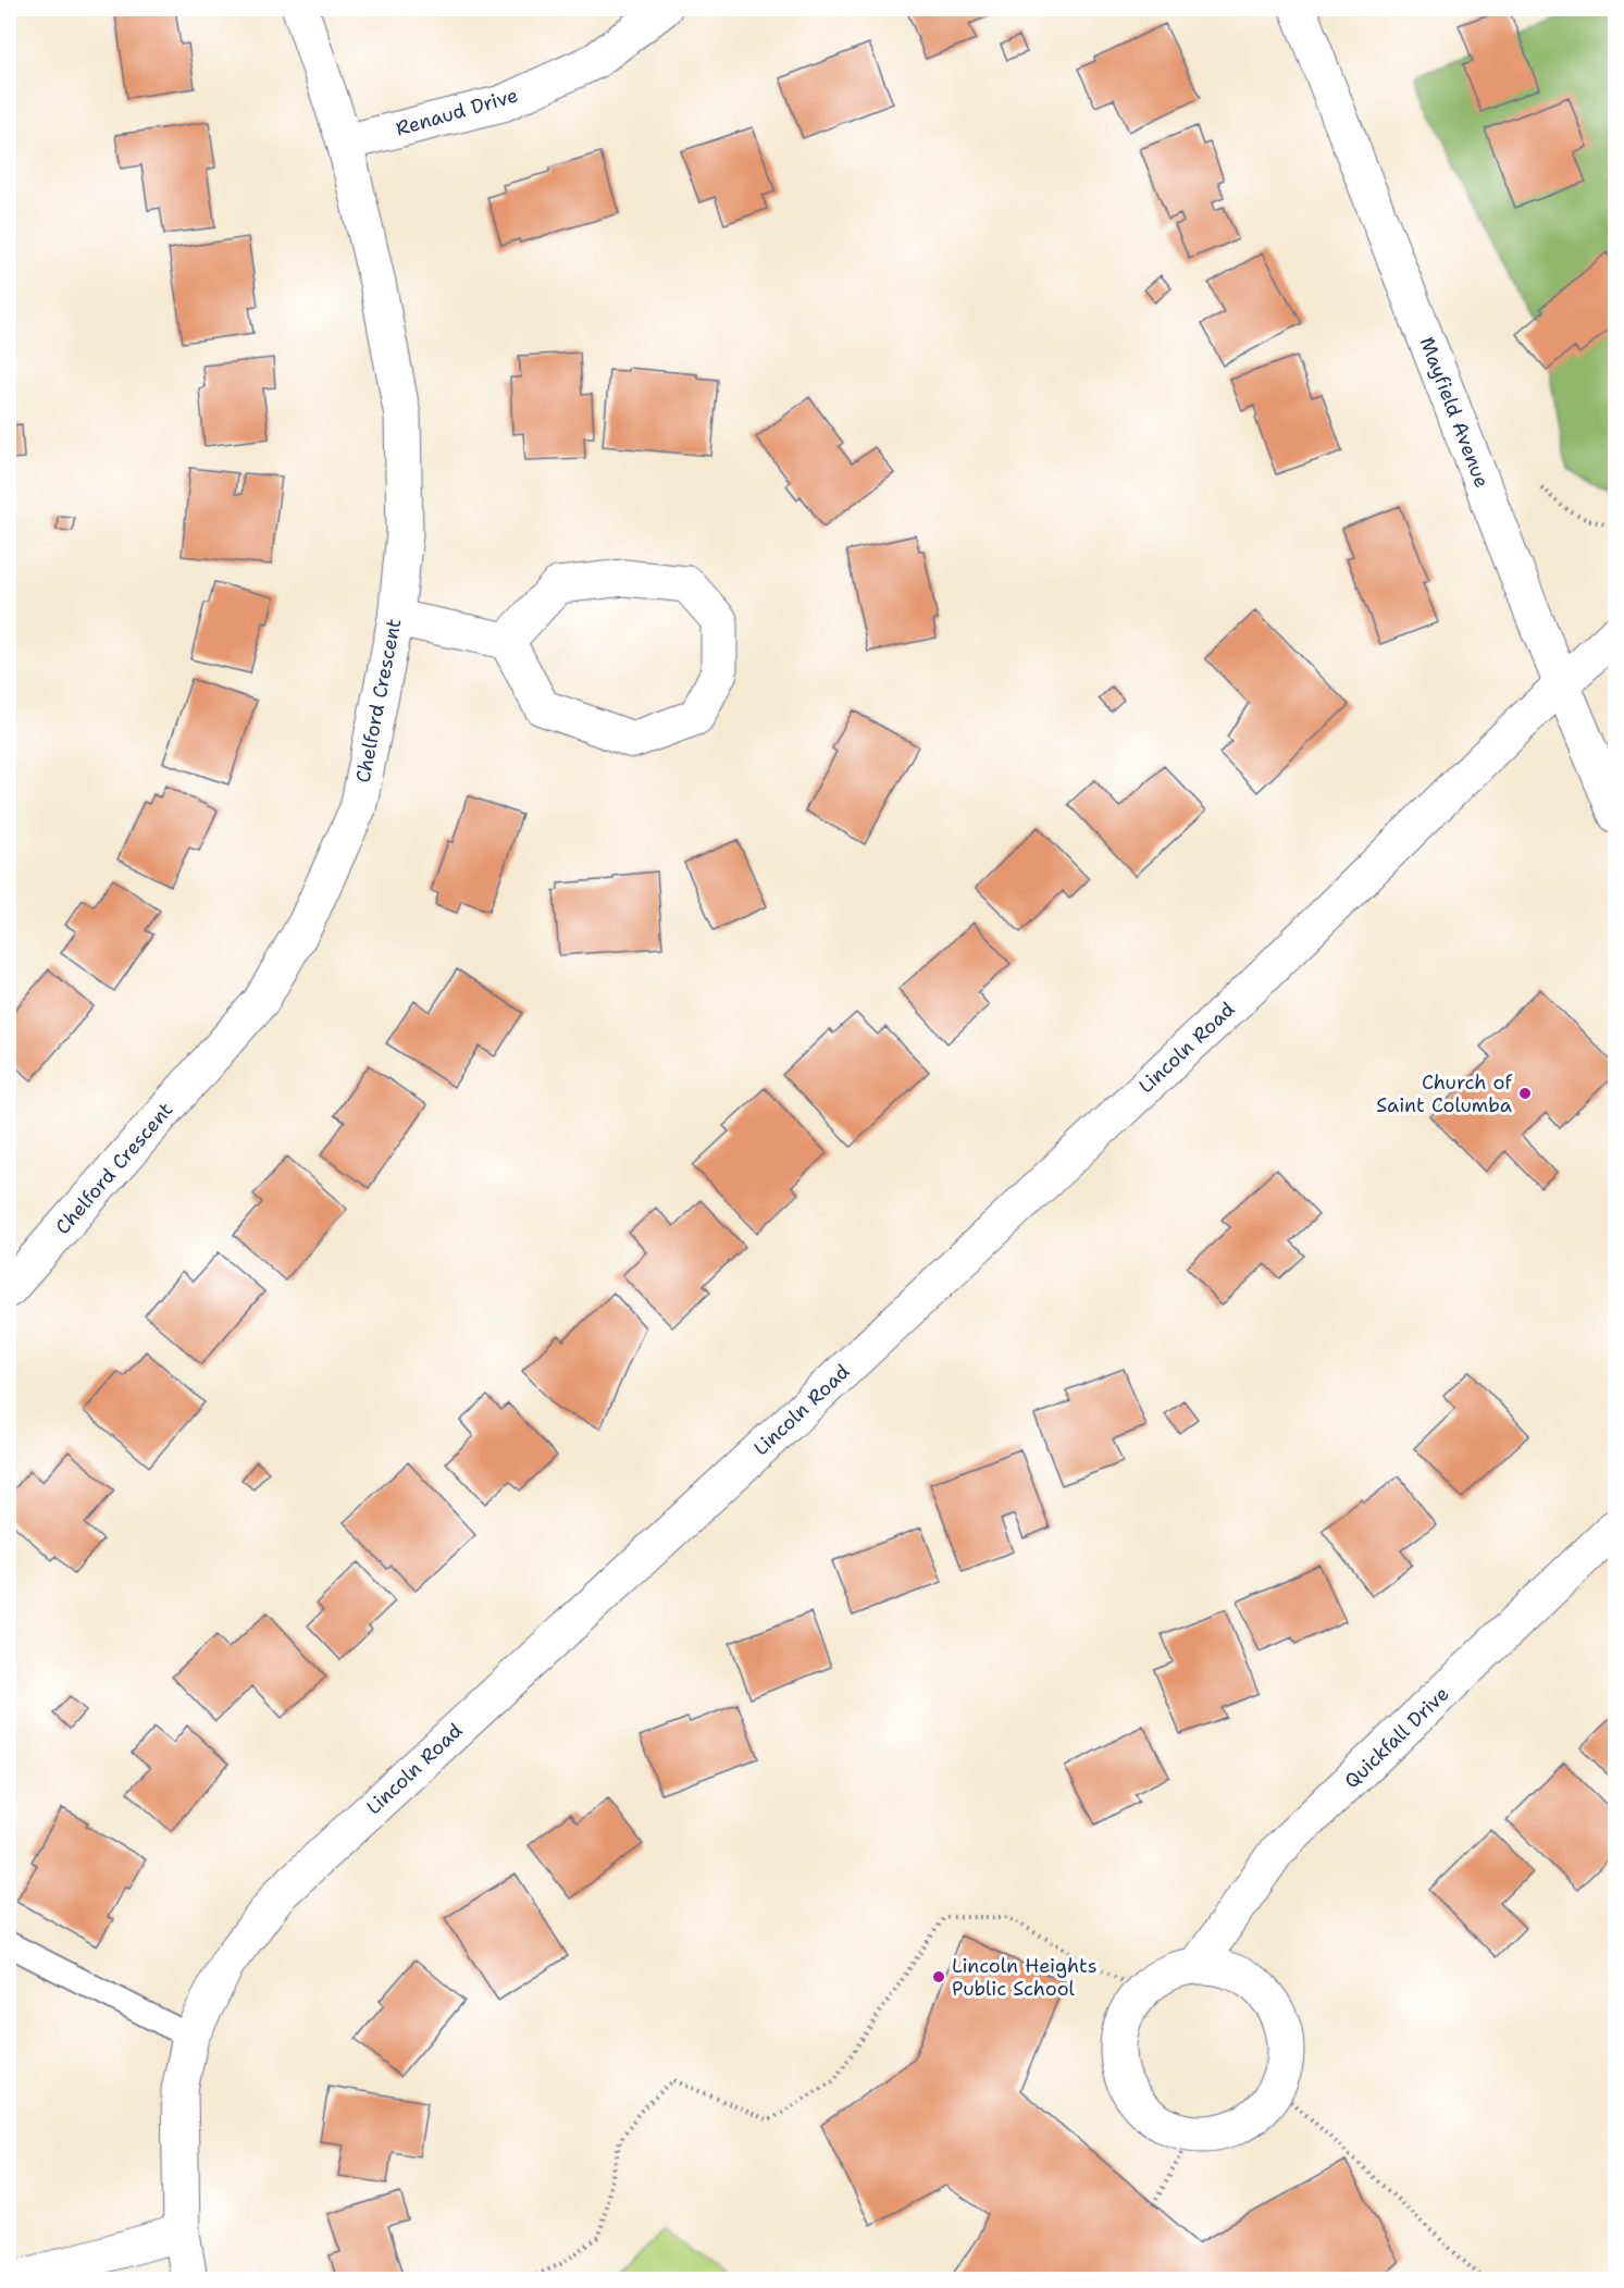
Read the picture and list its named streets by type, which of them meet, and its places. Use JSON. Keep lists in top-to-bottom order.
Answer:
{
  "streets": {
    "street": [
      "Renaud Drive",
      "Mayfield Avenue",
      "Chelford Crescent",
      "Lincoln Road",
      "Quickfall Drive"
    ]
  },
  "crossings": [
    ["Renaud Drive", "Chelford Crescent"],
    ["Mayfield Avenue", "Lincoln Road"]
  ],
  "places": ["Church of Saint Columba", "Lincoln Heights Public School"]
}
